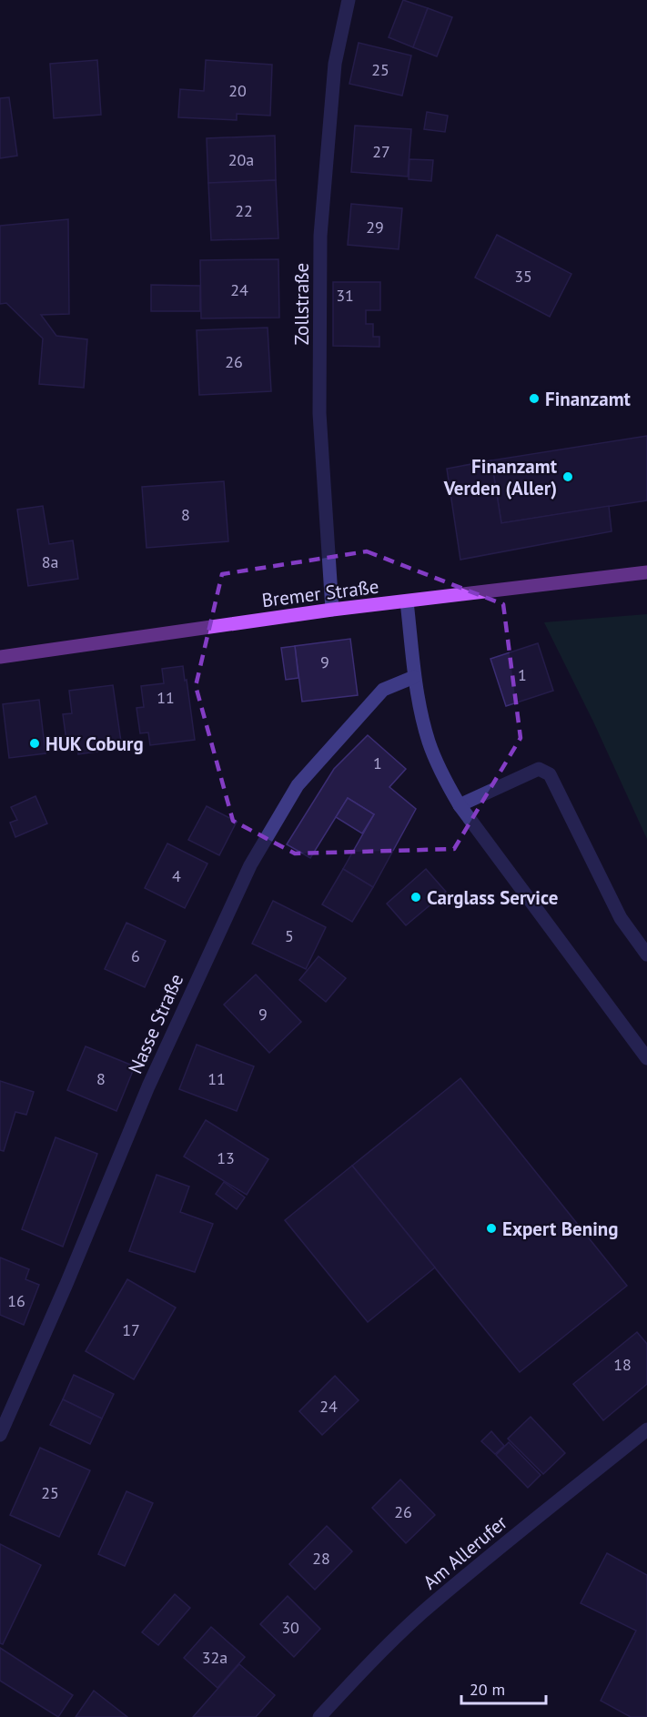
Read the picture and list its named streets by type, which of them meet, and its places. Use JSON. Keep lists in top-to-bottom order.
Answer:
{
  "streets": {
    "main road": ["Bremer Straße"],
    "street": ["Zollstraße", "Nasse Straße", "Am Allerufer"]
  },
  "crossings": [
    ["Zollstraße", "Bremer Straße"]
  ],
  "places": [
    "Finanzamt",
    "Finanzamt Verden (Aller)",
    "HUK Coburg",
    "Carglass Service",
    "Expert Bening"
  ],
  "house_numbers": [
    "25",
    "20",
    "27",
    "20a",
    "22",
    "29",
    "35",
    "24",
    "31",
    "26",
    "8",
    "8a",
    "9",
    "1",
    "11",
    "1",
    "4",
    "5",
    "6",
    "9",
    "8",
    "11",
    "13",
    "16",
    "17",
    "18",
    "24",
    "25",
    "26",
    "28",
    "30",
    "32a"
  ],
  "scale_bar": "20 m"
}
